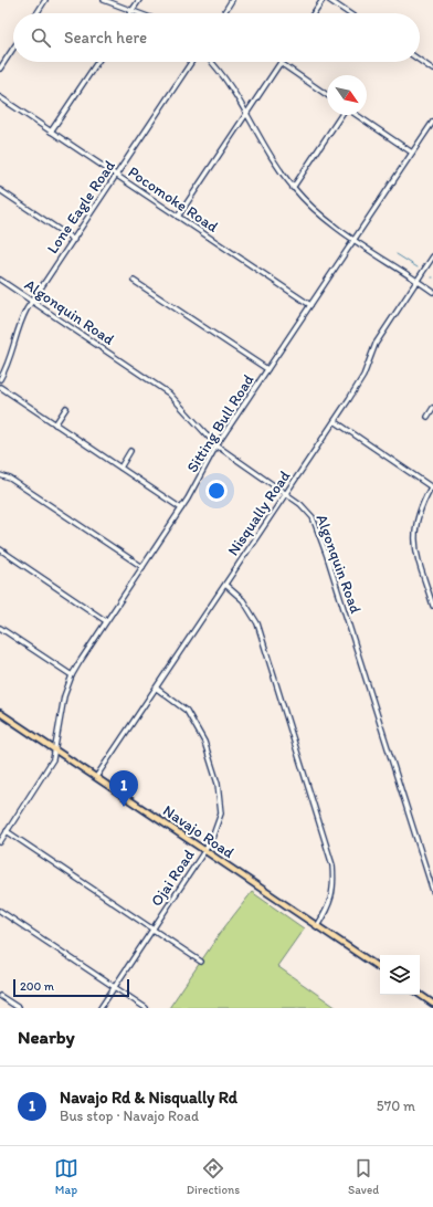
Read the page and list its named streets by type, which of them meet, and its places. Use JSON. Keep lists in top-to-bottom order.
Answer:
{
  "streets": {
    "main road": ["Navajo Road"],
    "street": [
      "Pocomoke Road",
      "Lone Eagle Road",
      "Algonquin Road",
      "Sitting Bull Road",
      "Nisqually Road",
      "Ojai Road"
    ]
  },
  "crossings": [
    ["Pocomoke Road", "Lone Eagle Road"],
    ["Pocomoke Road", "Sitting Bull Road"],
    ["Lone Eagle Road", "Algonquin Road"],
    ["Algonquin Road", "Sitting Bull Road"],
    ["Algonquin Road", "Nisqually Road"],
    ["Sitting Bull Road", "Navajo Road"],
    ["Nisqually Road", "Navajo Road"],
    ["Nisqually Road", "Ojai Road"],
    ["Navajo Road", "Ojai Road"]
  ],
  "scale_bar": "200 m",
  "north": "bottom right",
  "page": {
    "search": "Search here",
    "pins": "1",
    "scale": "200 m",
    "heading": "Nearby",
    "list": [
      {
        "mark": "1",
        "name": "Navajo Rd & Nisqually Rd",
        "note": "Bus stop · Navajo Road",
        "value": "570 m"
      }
    ],
    "nav": ["Map", "Directions", "Saved"]
  }
}
